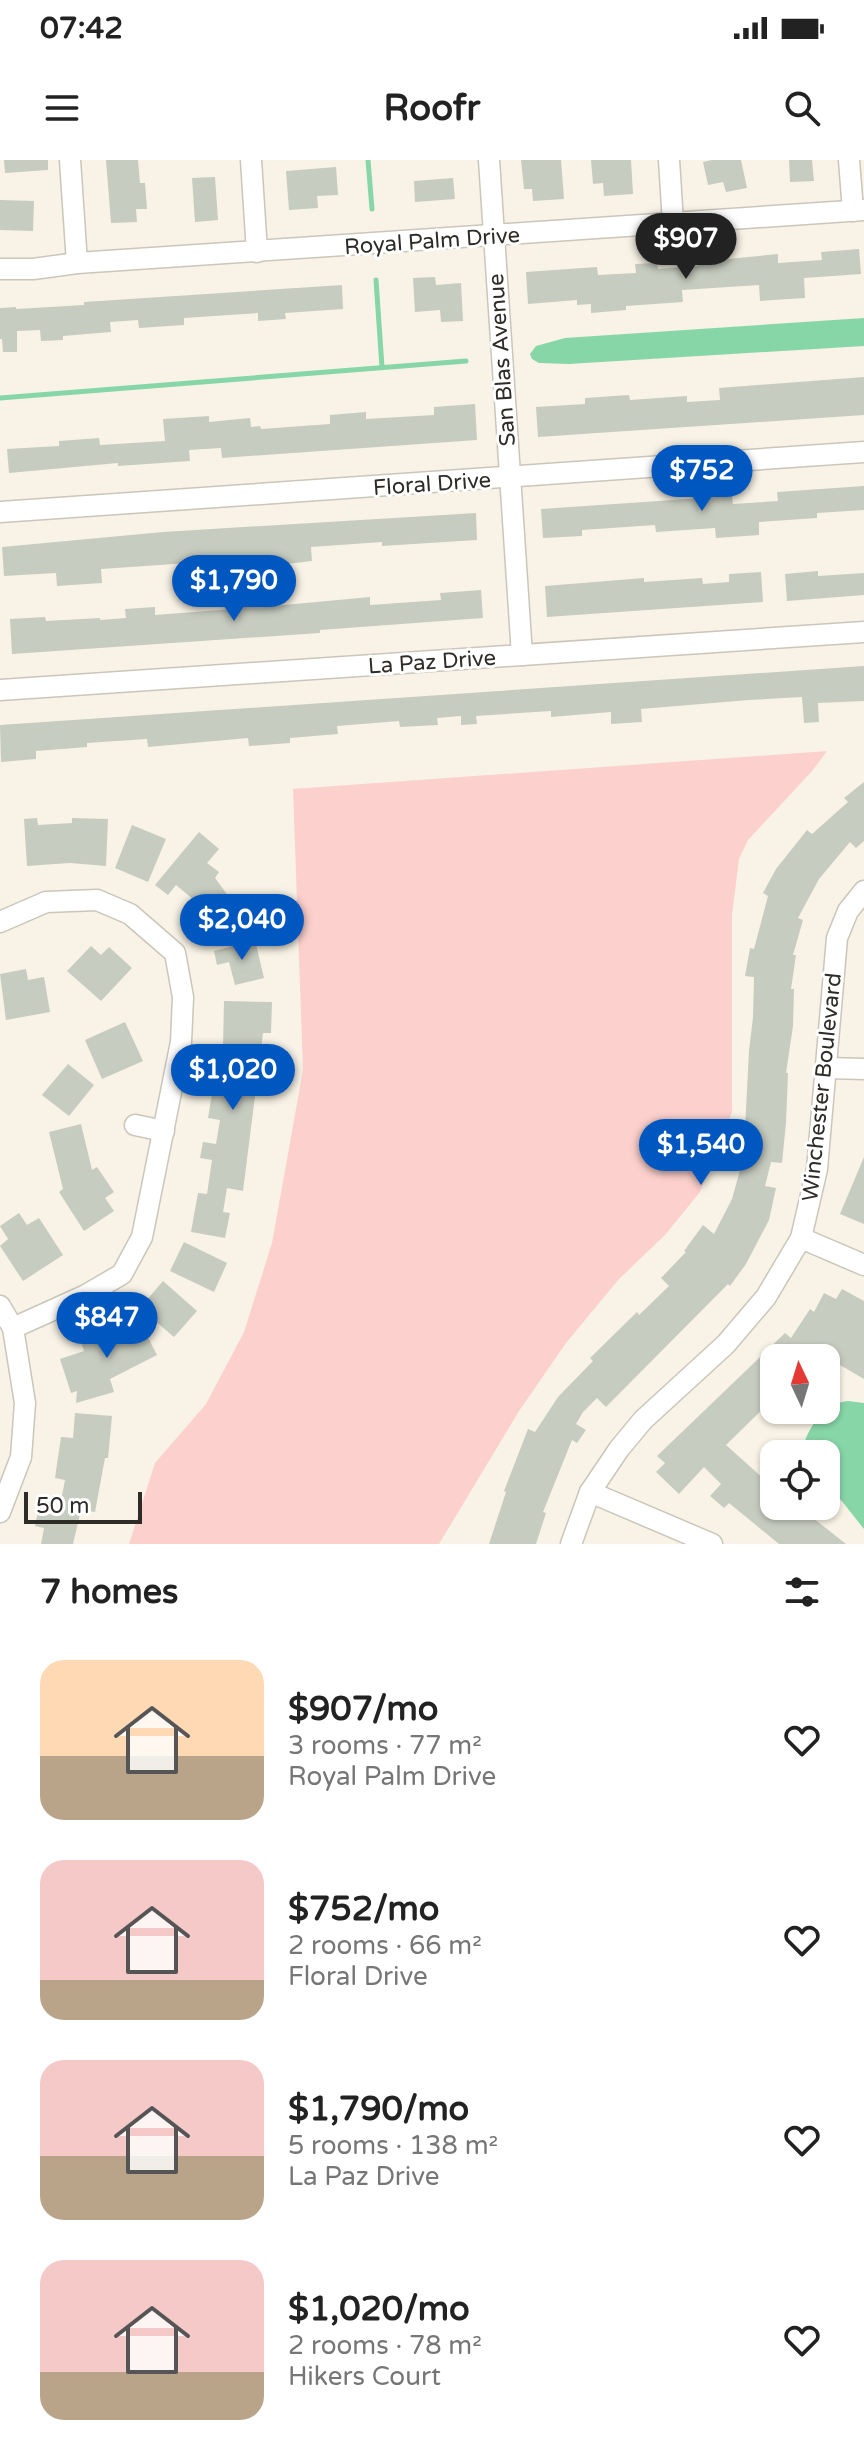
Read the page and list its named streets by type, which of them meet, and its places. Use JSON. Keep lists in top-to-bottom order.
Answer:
{
  "streets": {
    "street": [
      "Royal Palm Drive",
      "San Blas Avenue",
      "Floral Drive",
      "La Paz Drive",
      "Winchester Boulevard"
    ]
  },
  "crossings": [
    ["Royal Palm Drive", "San Blas Avenue"],
    ["San Blas Avenue", "Floral Drive"],
    ["San Blas Avenue", "La Paz Drive"]
  ],
  "scale_bar": "50 m",
  "north": "top",
  "page": {
    "status": "07:42",
    "header": "Roofr",
    "price": [
      "$907",
      "$752",
      "$1,790",
      "$2,040",
      "$1,020",
      "$1,540",
      "$847"
    ],
    "scale": "50 m",
    "heading": "7 homes",
    "list": [
      {
        "name": "$907/mo",
        "note": "3 rooms · 77 m² · Royal Palm Drive"
      },
      {
        "name": "$752/mo",
        "note": "2 rooms · 66 m² · Floral Drive"
      },
      {
        "name": "$1,790/mo",
        "note": "5 rooms · 138 m² · La Paz Drive"
      },
      {
        "name": "$1,020/mo",
        "note": "2 rooms · 78 m² · Hikers Court"
      }
    ]
  }
}
